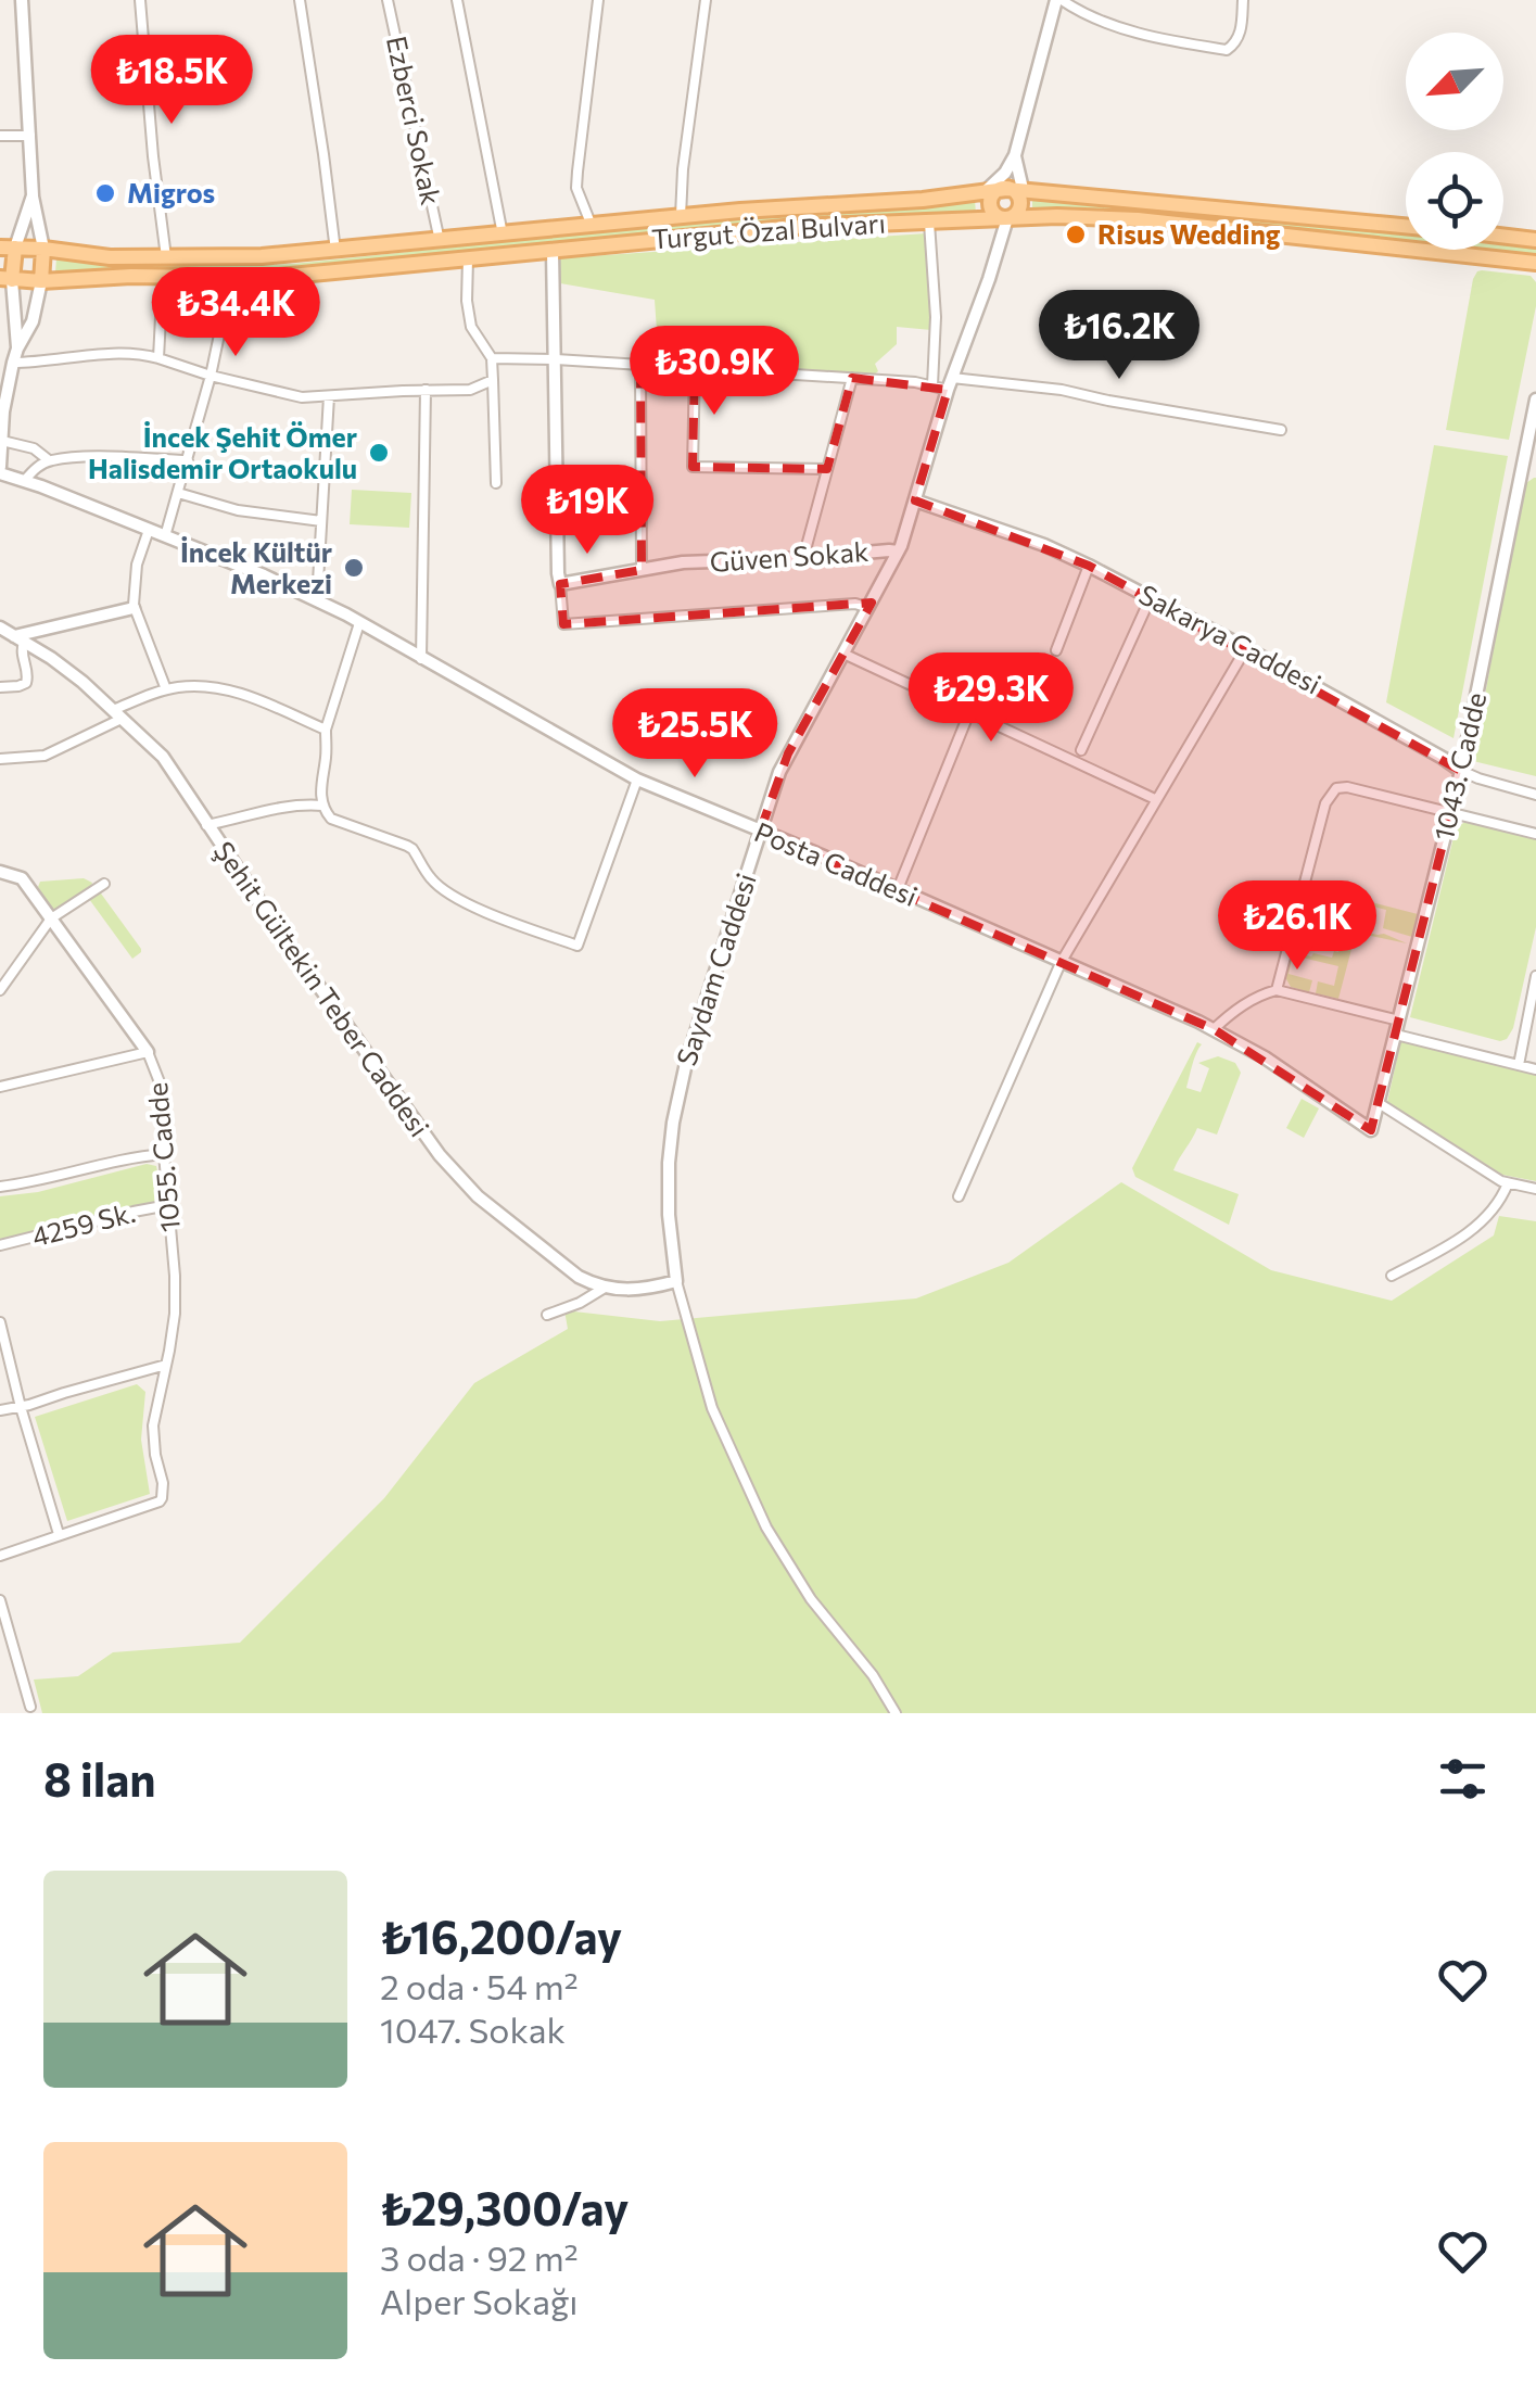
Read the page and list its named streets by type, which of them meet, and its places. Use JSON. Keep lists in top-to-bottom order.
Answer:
{
  "streets": {
    "main road": ["Turgut Özal Bulvarı"],
    "street": [
      "Ezberci Sokak",
      "Güven Sokak",
      "Sakarya Caddesi",
      "1043. Cadde",
      "Posta Caddesi",
      "Saydam Caddesi",
      "Şehit Gültekin Teber Caddesi",
      "1055. Cadde",
      "4259 Sk."
    ]
  },
  "crossings": [
    ["Ezberci Sokak", "Turgut Özal Bulvarı"],
    ["Turgut Özal Bulvarı", "Saydam Caddesi"],
    ["Güven Sokak", "Saydam Caddesi"],
    ["Sakarya Caddesi", "1043. Cadde"],
    ["Sakarya Caddesi", "Saydam Caddesi"],
    ["1043. Cadde", "Posta Caddesi"],
    ["Posta Caddesi", "Saydam Caddesi"],
    ["1055. Cadde", "4259 Sk."]
  ],
  "places": [
    "Migros",
    "Risus Wedding",
    "İncek Şehit Ömer Halisdemir Ortaokulu",
    "İncek Kültür Merkezi"
  ],
  "north": "bottom left",
  "page": {
    "price": [
      "₺18.5K",
      "₺34.4K",
      "₺16.2K",
      "₺30.9K",
      "₺19K",
      "₺29.3K",
      "₺25.5K",
      "₺26.1K"
    ],
    "heading": "8 ilan",
    "list": [
      {
        "name": "₺16,200/ay",
        "note": "2 oda · 54 m² · 1047. Sokak"
      },
      {
        "name": "₺29,300/ay",
        "note": "3 oda · 92 m² · Alper Sokağı"
      }
    ]
  }
}
